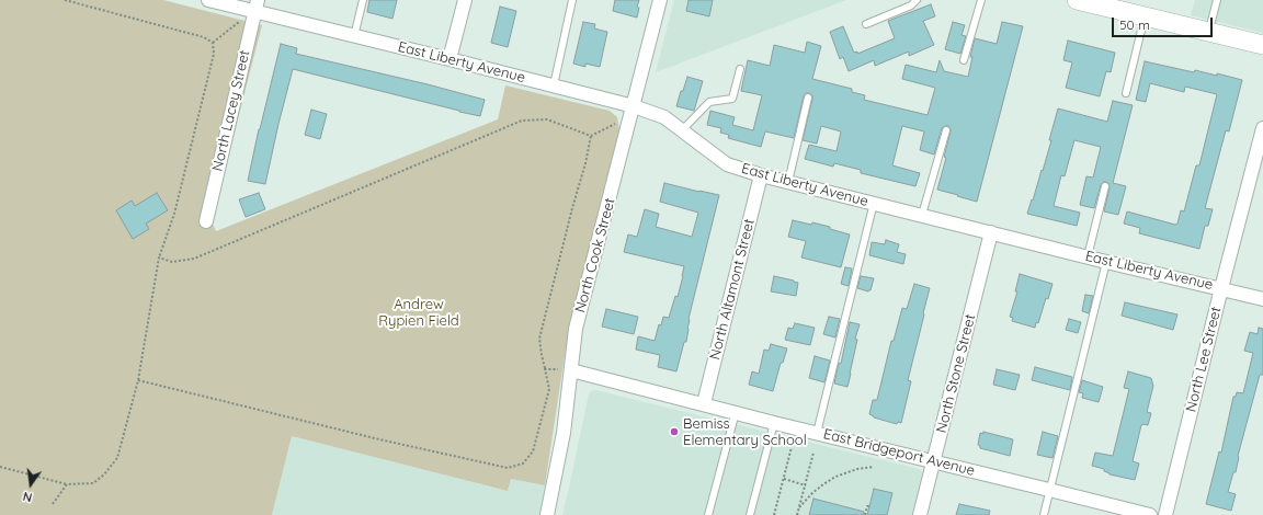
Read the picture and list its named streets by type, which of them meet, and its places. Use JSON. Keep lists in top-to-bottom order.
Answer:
{
  "streets": {
    "street": [
      "East Liberty Avenue",
      "North Lacey Street",
      "North Cook Street",
      "North Altamont Street",
      "North Lee Street",
      "North Stone Street",
      "East Bridgeport Avenue"
    ]
  },
  "crossings": [
    ["East Liberty Avenue", "North Lacey Street"],
    ["East Liberty Avenue", "North Cook Street"],
    ["East Liberty Avenue", "North Altamont Street"],
    ["East Liberty Avenue", "North Lee Street"],
    ["East Liberty Avenue", "North Stone Street"],
    ["North Cook Street", "East Bridgeport Avenue"],
    ["North Altamont Street", "East Bridgeport Avenue"],
    ["North Stone Street", "East Bridgeport Avenue"]
  ],
  "parks": ["Andrew Rypien Field"],
  "places": ["Bemiss Elementary School"],
  "scale_bar": "50 m",
  "north": "bottom"
}
